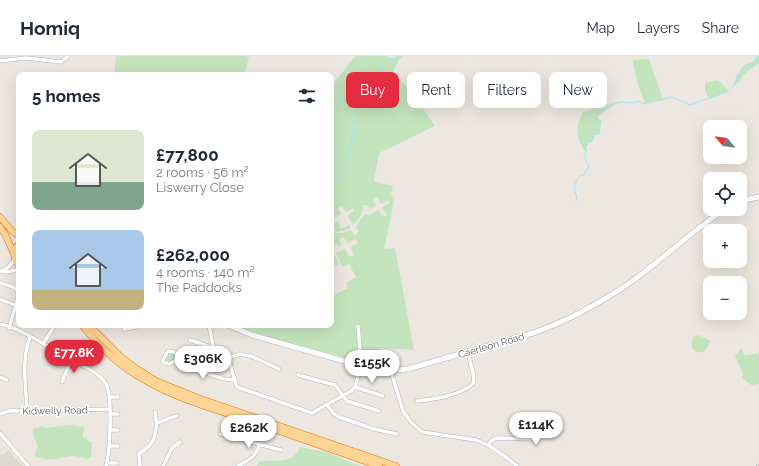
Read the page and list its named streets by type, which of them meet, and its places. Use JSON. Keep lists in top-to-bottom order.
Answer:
{
  "streets": {
    "main road": ["Caerleon Road"],
    "street": ["Kidwelly Road"]
  },
  "north": "top left",
  "page": {
    "header": "Homiq",
    "nav": ["Map", "Layers", "Share"],
    "chip": [
      "Buy",
      "Rent",
      "Filters",
      "New"
    ],
    "heading": "5 homes",
    "map_buttons": ["+", "−"],
    "list": [
      {
        "name": "£77,800",
        "note": "2 rooms · 56 m² · Liswerry Close"
      },
      {
        "name": "£262,000",
        "note": "4 rooms · 140 m² · The Paddocks"
      }
    ],
    "price": [
      "£77.8K",
      "£306K",
      "£155K",
      "£114K",
      "£262K"
    ]
  }
}
